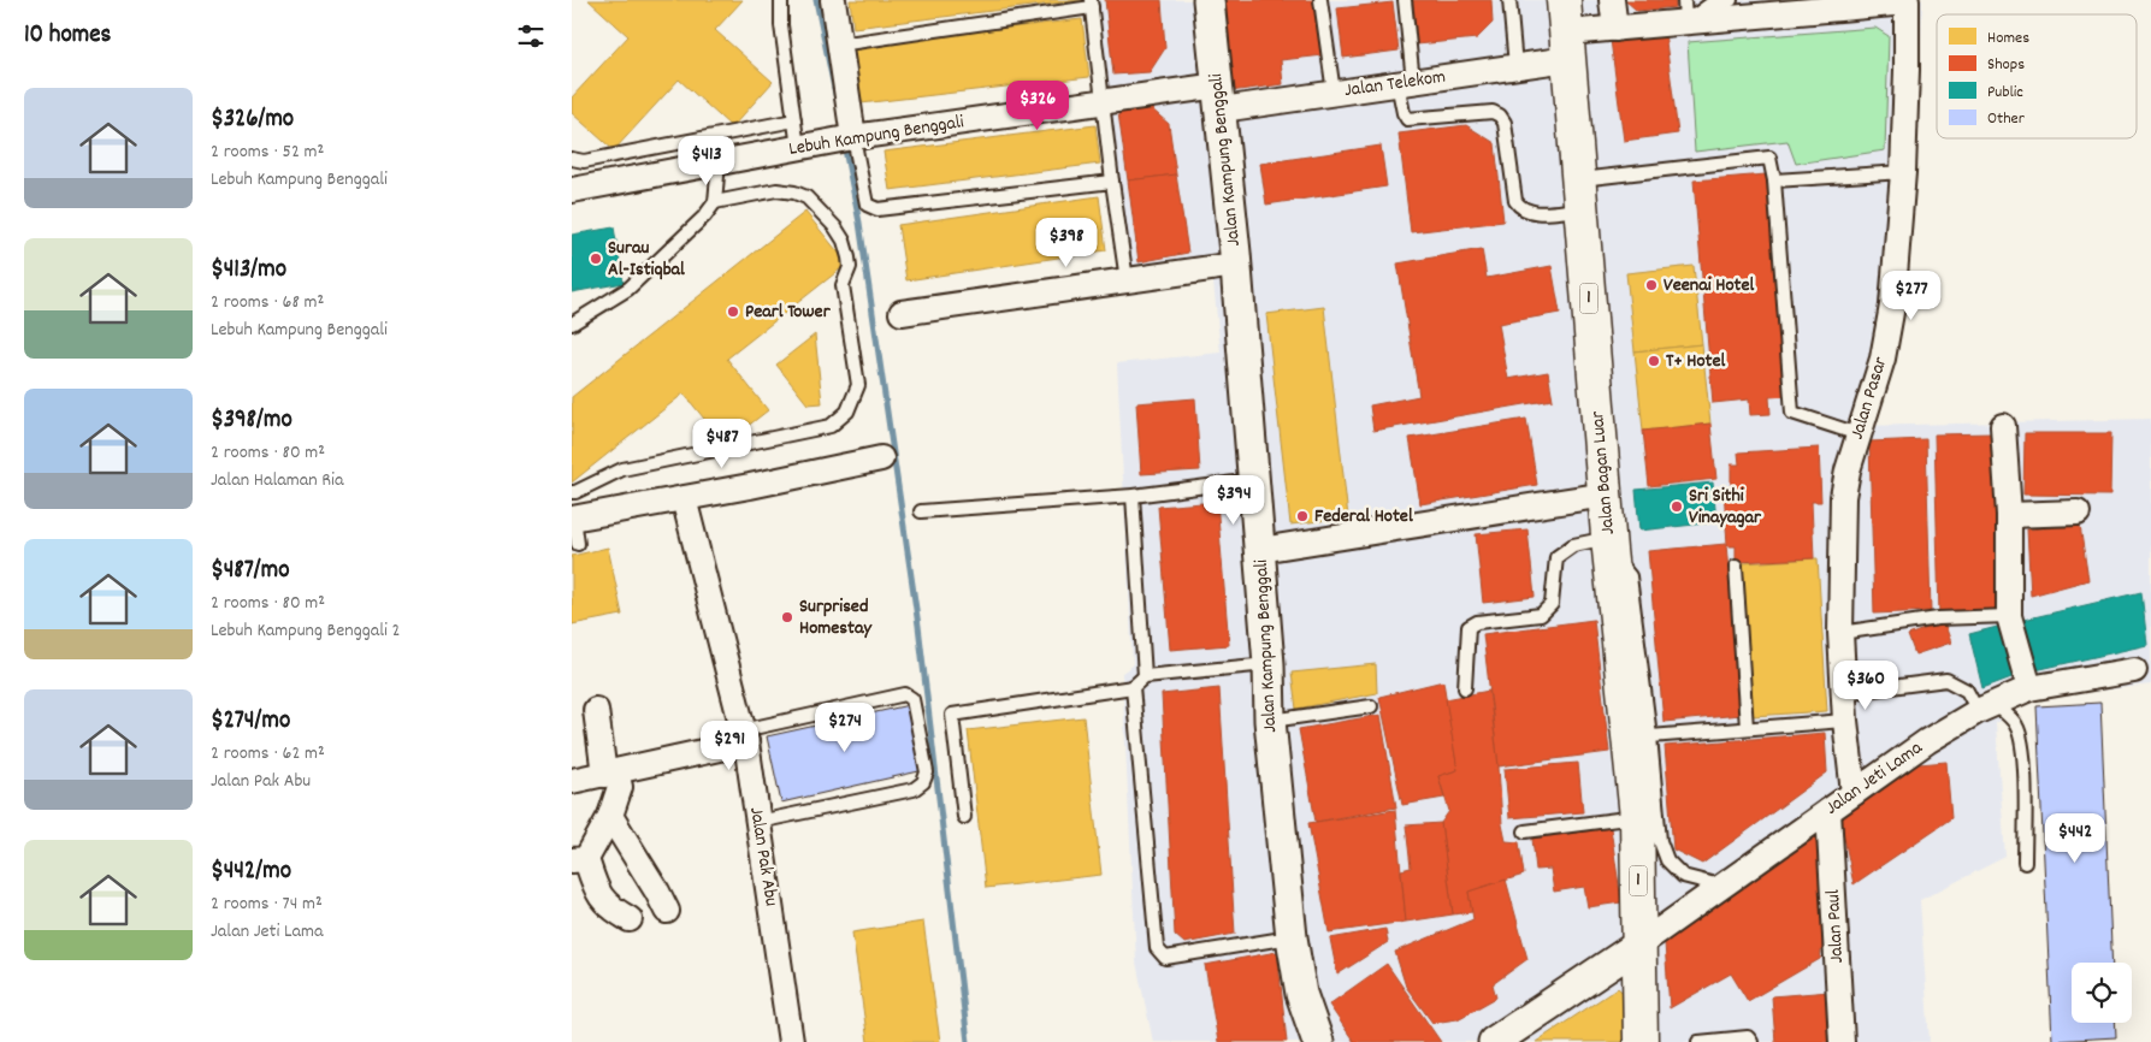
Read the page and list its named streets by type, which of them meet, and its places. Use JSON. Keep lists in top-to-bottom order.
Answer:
{
  "streets": {
    "main road": ["1", "Jalan Bagan Luar"],
    "street": [
      "Jalan Telekom",
      "Lebuh Kampung Benggali",
      "Jalan Kampung Benggali",
      "Jalan Pasar",
      "Jalan Jeti Lama",
      "Jalan Pak Abu",
      "Jalan Paul"
    ]
  },
  "crossings": [
    ["Jalan Telekom", "Lebuh Kampung Benggali"],
    ["Jalan Telekom", "Jalan Kampung Benggali"],
    ["Jalan Telekom", "Jalan Pasar"],
    ["Jalan Telekom", "Jalan Bagan Luar"],
    ["Lebuh Kampung Benggali", "Jalan Kampung Benggali"],
    ["1", "Jalan Bagan Luar"],
    ["1", "Jalan Jeti Lama"],
    ["Jalan Pasar", "Jalan Jeti Lama"],
    ["Jalan Bagan Luar", "Jalan Jeti Lama"],
    ["Jalan Jeti Lama", "Jalan Paul"]
  ],
  "places": [
    "Surau Al-Istiqbal",
    "Veenai Hotel",
    "Pearl Tower",
    "T+ Hotel",
    "Sri Sithi Vinayagar",
    "Federal Hotel",
    "Surprised Homestay"
  ],
  "legend": [
    "Homes",
    "Shops",
    "Public",
    "Other"
  ],
  "page": {
    "heading": "10 homes",
    "list": [
      {
        "name": "$326/mo",
        "note": "2 rooms · 52 m² · Lebuh Kampung Benggali"
      },
      {
        "name": "$413/mo",
        "note": "2 rooms · 68 m² · Lebuh Kampung Benggali"
      },
      {
        "name": "$398/mo",
        "note": "2 rooms · 80 m² · Jalan Halaman Ria"
      },
      {
        "name": "$487/mo",
        "note": "2 rooms · 80 m² · Lebuh Kampung Benggali 2"
      },
      {
        "name": "$274/mo",
        "note": "2 rooms · 62 m² · Jalan Pak Abu"
      },
      {
        "name": "$442/mo",
        "note": "2 rooms · 74 m² · Jalan Jeti Lama"
      }
    ],
    "price": [
      "$326",
      "$413",
      "$398",
      "$277",
      "$487",
      "$394",
      "$360",
      "$274",
      "$291",
      "$442"
    ]
  }
}
